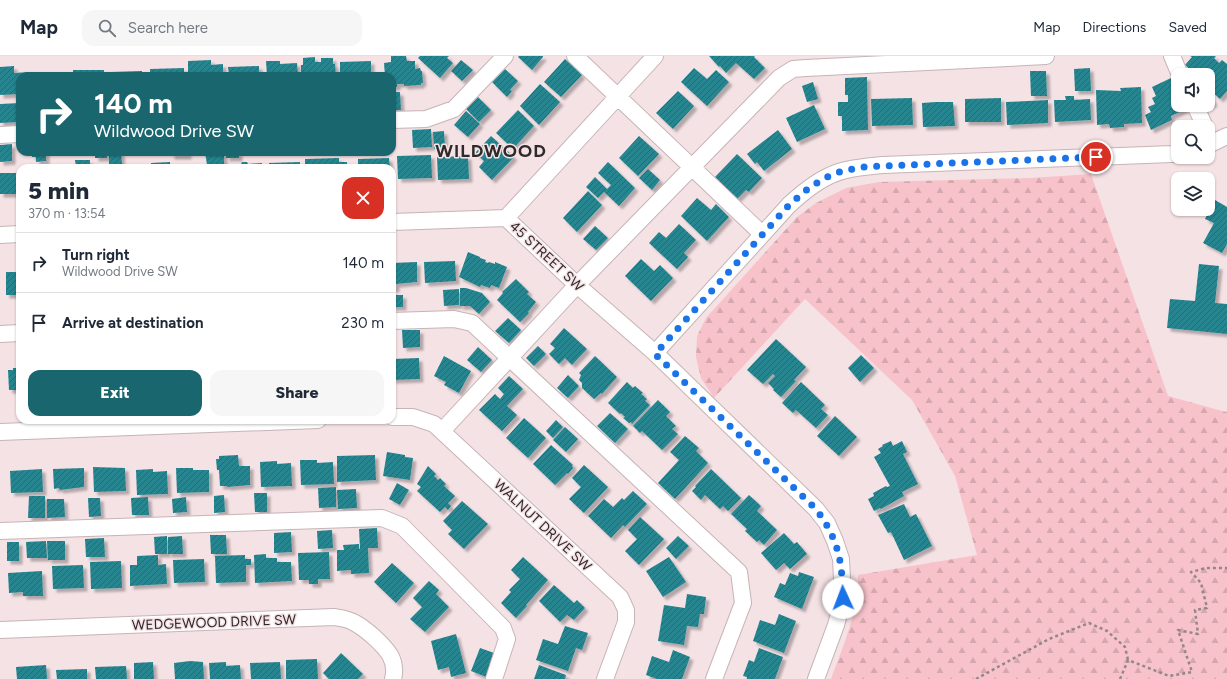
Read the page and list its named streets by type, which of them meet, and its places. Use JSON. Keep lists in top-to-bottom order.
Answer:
{
  "streets": {
    "street": ["45 STREET SW", "WALNUT DRIVE SW", "WEDGEWOOD DRIVE SW"]
  },
  "districts": ["WILDWOOD"],
  "page": {
    "header": "Map",
    "search": "Search here",
    "nav": ["Map", "Directions", "Saved"],
    "turn": ["140 m", "Wildwood Drive SW"],
    "heading": ["5 min", "370 m · 13:54"],
    "list": [
      {
        "name": "Turn right",
        "note": "Wildwood Drive SW",
        "value": "140 m"
      },
      {
        "name": "Arrive at destination",
        "value": "230 m"
      }
    ],
    "buttons": ["Exit", "Share"]
  }
}
